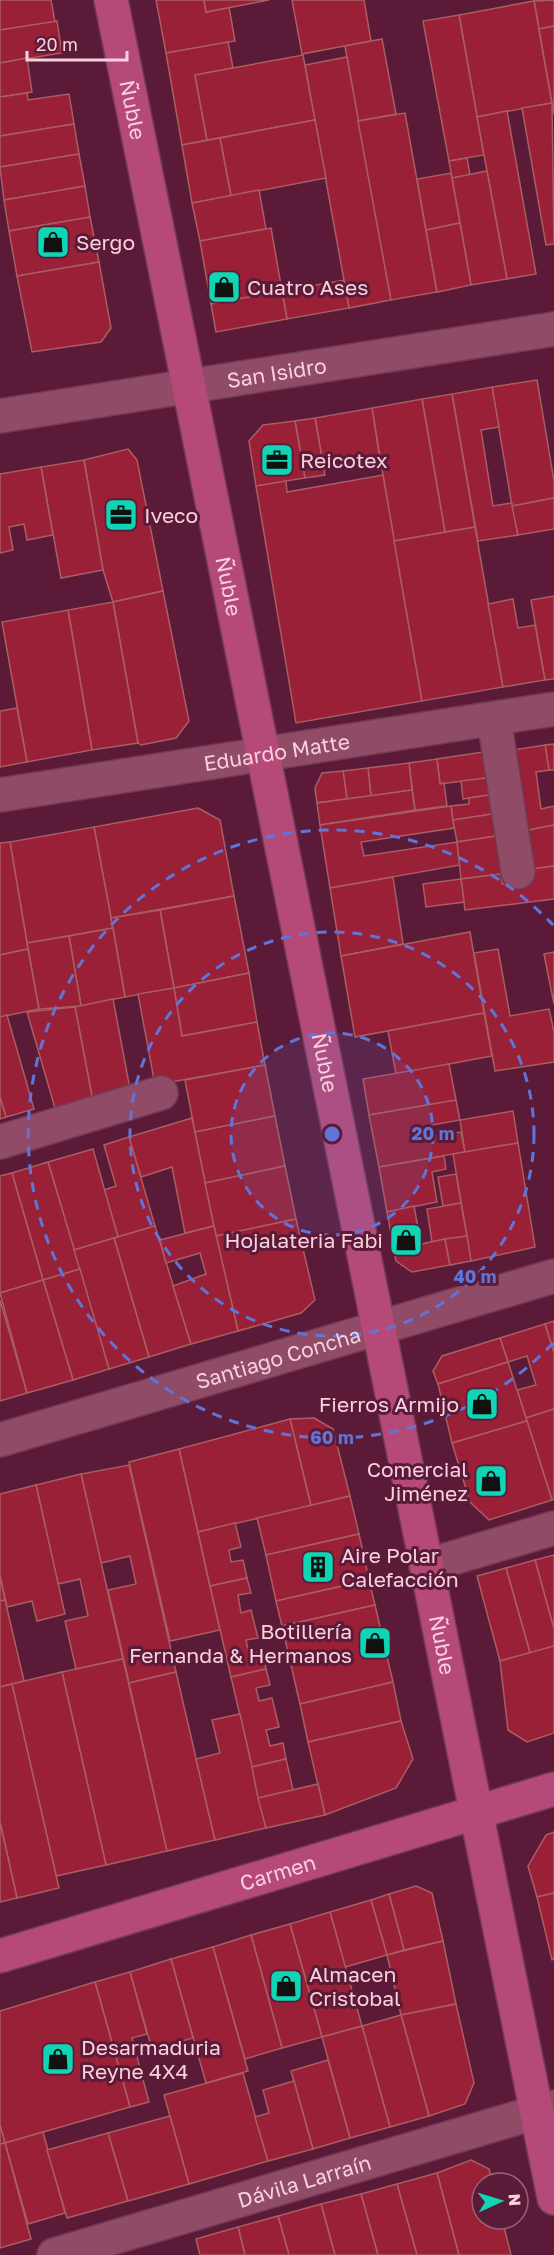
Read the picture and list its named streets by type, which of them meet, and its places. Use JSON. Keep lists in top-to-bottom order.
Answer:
{
  "streets": {
    "main road": ["Ñuble", "Carmen"],
    "street": [
      "San Isidro",
      "Eduardo Matte",
      "Santiago Concha",
      "Dávila Larraín"
    ]
  },
  "crossings": [
    ["Ñuble", "San Isidro"],
    ["Ñuble", "Eduardo Matte"],
    ["Ñuble", "Santiago Concha"],
    ["Ñuble", "Carmen"],
    ["Ñuble", "Dávila Larraín"]
  ],
  "places": {
    "shop": [
      "Sergo",
      "Cuatro Ases",
      "Hojalateria Fabi",
      "Fierros Armijo",
      "Comercial Jiménez",
      "Botillería Fernanda & Hermanos",
      "Almacen Cristobal",
      "Desarmaduria Reyne 4X4"
    ],
    "office": ["Reicotex", "Iveco"],
    "building": ["Aire Polar Calefacción"]
  },
  "scale_bar": "20 m",
  "north": "right",
  "rings": ["20 m", "40 m", "60 m"]
}
